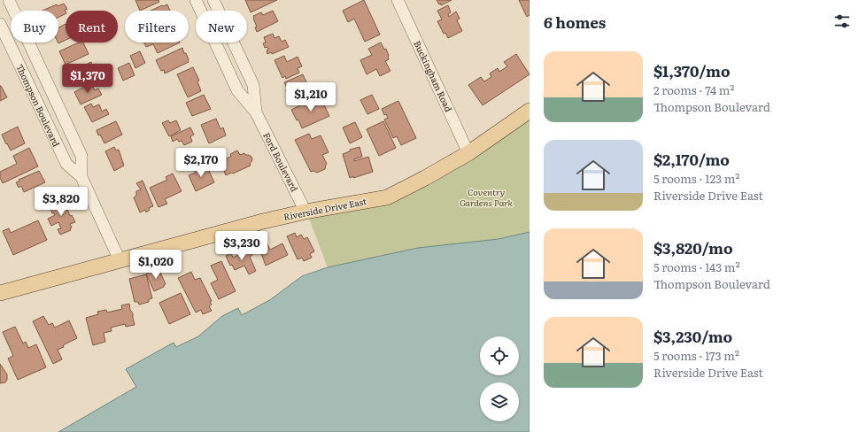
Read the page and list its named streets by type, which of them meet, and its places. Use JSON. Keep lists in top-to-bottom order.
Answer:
{
  "streets": {
    "main road": ["Riverside Drive East"],
    "street": ["Buckingham Road", "Thompson Boulevard", "Ford Boulevard"]
  },
  "crossings": [
    ["Buckingham Road", "Riverside Drive East"],
    ["Thompson Boulevard", "Riverside Drive East"],
    ["Ford Boulevard", "Riverside Drive East"]
  ],
  "parks": ["Coventry Gardens Park"],
  "page": {
    "heading": "6 homes",
    "chip": [
      "Buy",
      "Rent",
      "Filters",
      "New"
    ],
    "list": [
      {
        "name": "$1,370/mo",
        "note": "2 rooms · 74 m² · Thompson Boulevard"
      },
      {
        "name": "$2,170/mo",
        "note": "5 rooms · 123 m² · Riverside Drive East"
      },
      {
        "name": "$3,820/mo",
        "note": "5 rooms · 143 m² · Thompson Boulevard"
      },
      {
        "name": "$3,230/mo",
        "note": "5 rooms · 173 m² · Riverside Drive East"
      }
    ],
    "price": [
      "$1,370",
      "$1,210",
      "$2,170",
      "$3,820",
      "$3,230",
      "$1,020"
    ]
  }
}
